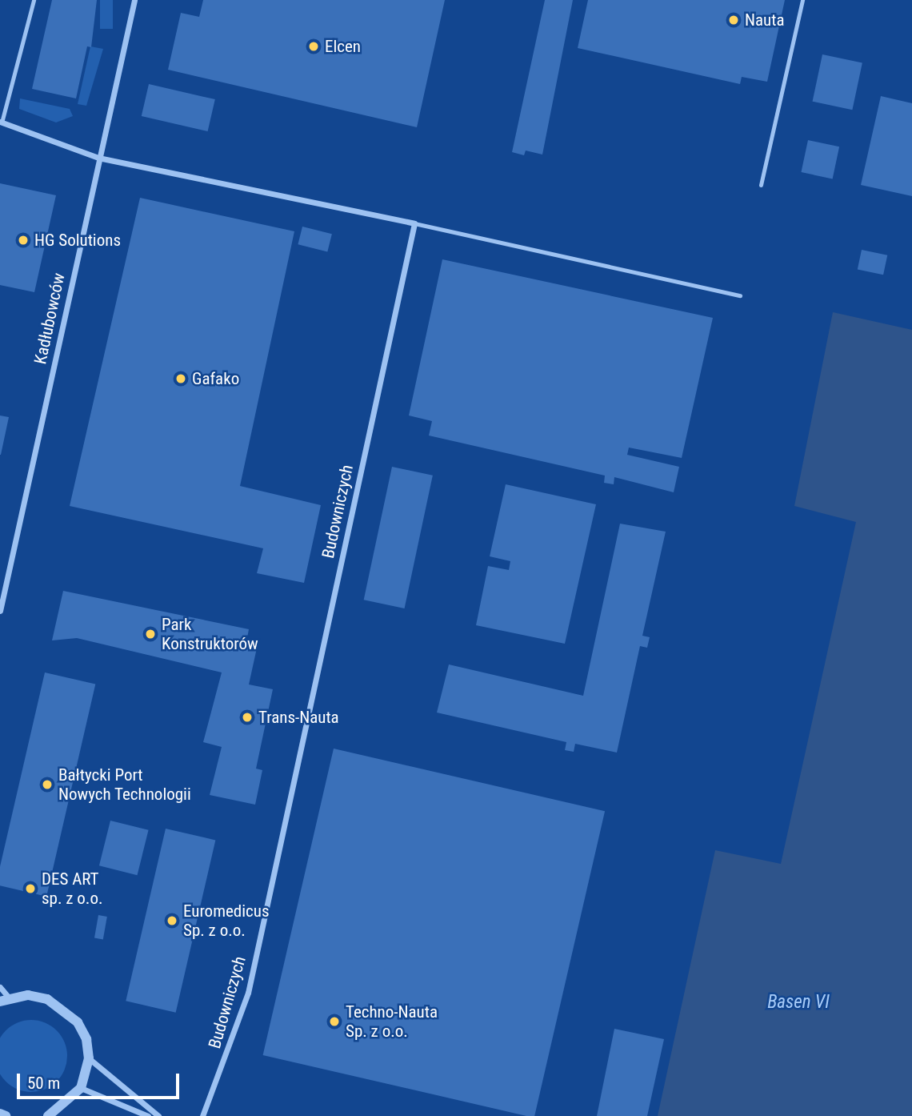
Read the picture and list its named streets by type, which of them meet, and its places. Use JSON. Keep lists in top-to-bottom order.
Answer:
{
  "streets": {
    "street": ["Kadłubowców", "Budowniczych"]
  },
  "water": ["Basen VI"],
  "places": [
    "Nauta",
    "Elcen",
    "HG Solutions",
    "Gafako",
    "Park Konstruktorów",
    "Trans-Nauta",
    "Bałtycki Port Nowych Technologii",
    "DES ART sp. z o.o.",
    "Euromedicus Sp. z o.o.",
    "Techno-Nauta Sp. z o.o."
  ],
  "scale_bar": "50 m"
}
